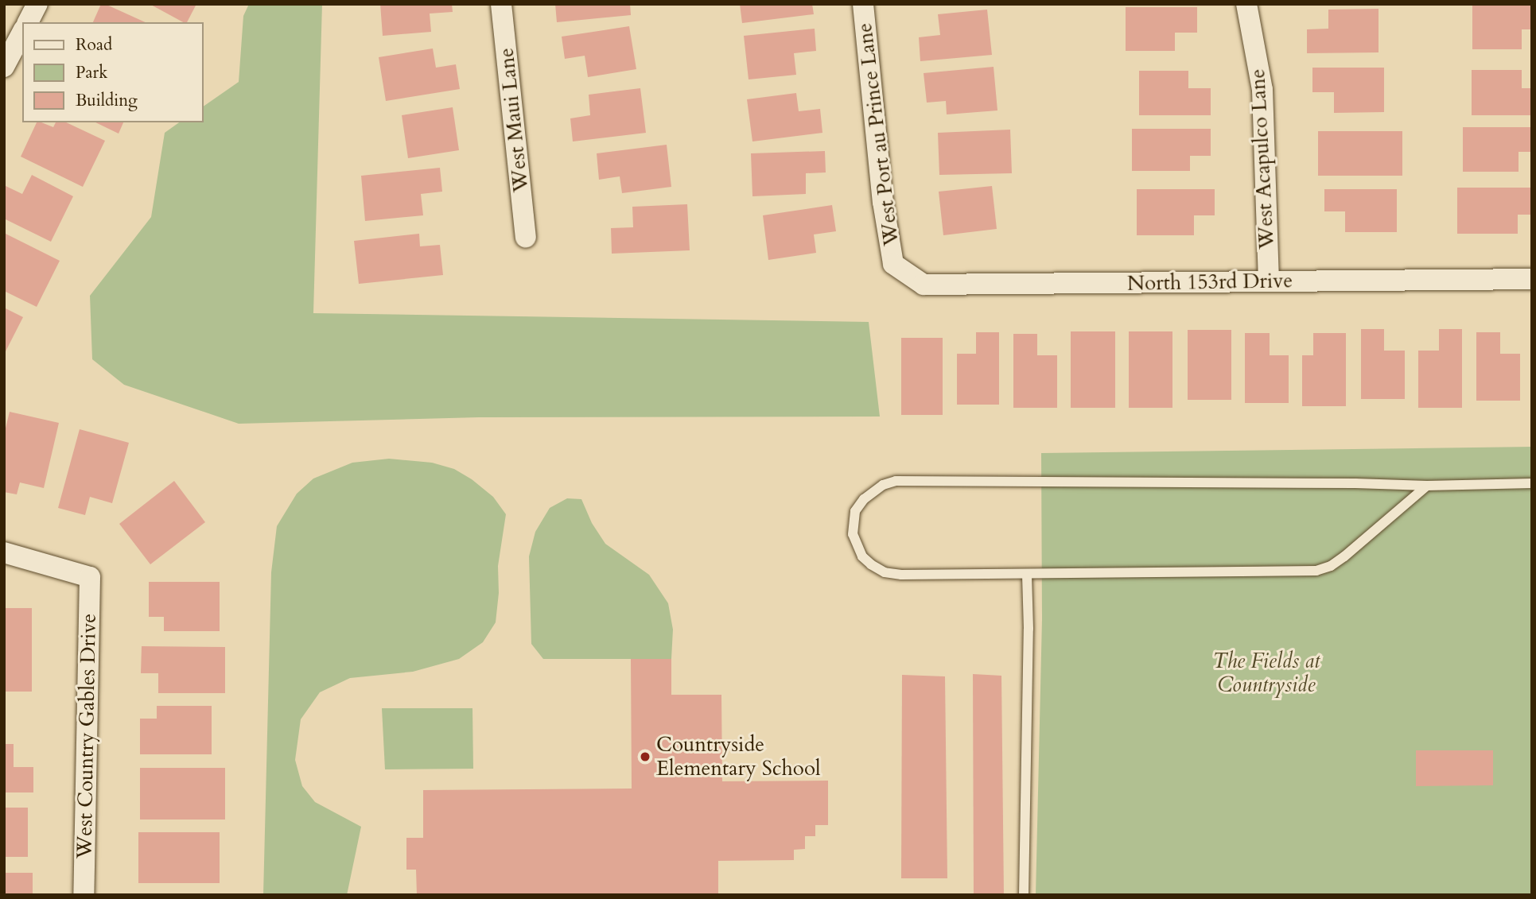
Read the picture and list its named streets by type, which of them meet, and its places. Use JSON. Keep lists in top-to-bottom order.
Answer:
{
  "streets": {
    "street": [
      "West Maui Lane",
      "West Port au Prince Lane",
      "West Acapulco Lane",
      "North 153rd Drive",
      "West Country Gables Drive"
    ]
  },
  "crossings": [
    ["West Port au Prince Lane", "North 153rd Drive"],
    ["West Acapulco Lane", "North 153rd Drive"]
  ],
  "parks": ["The Fields at Countryside"],
  "places": ["Countryside Elementary School"],
  "legend": ["Road", "Park", "Building"]
}
